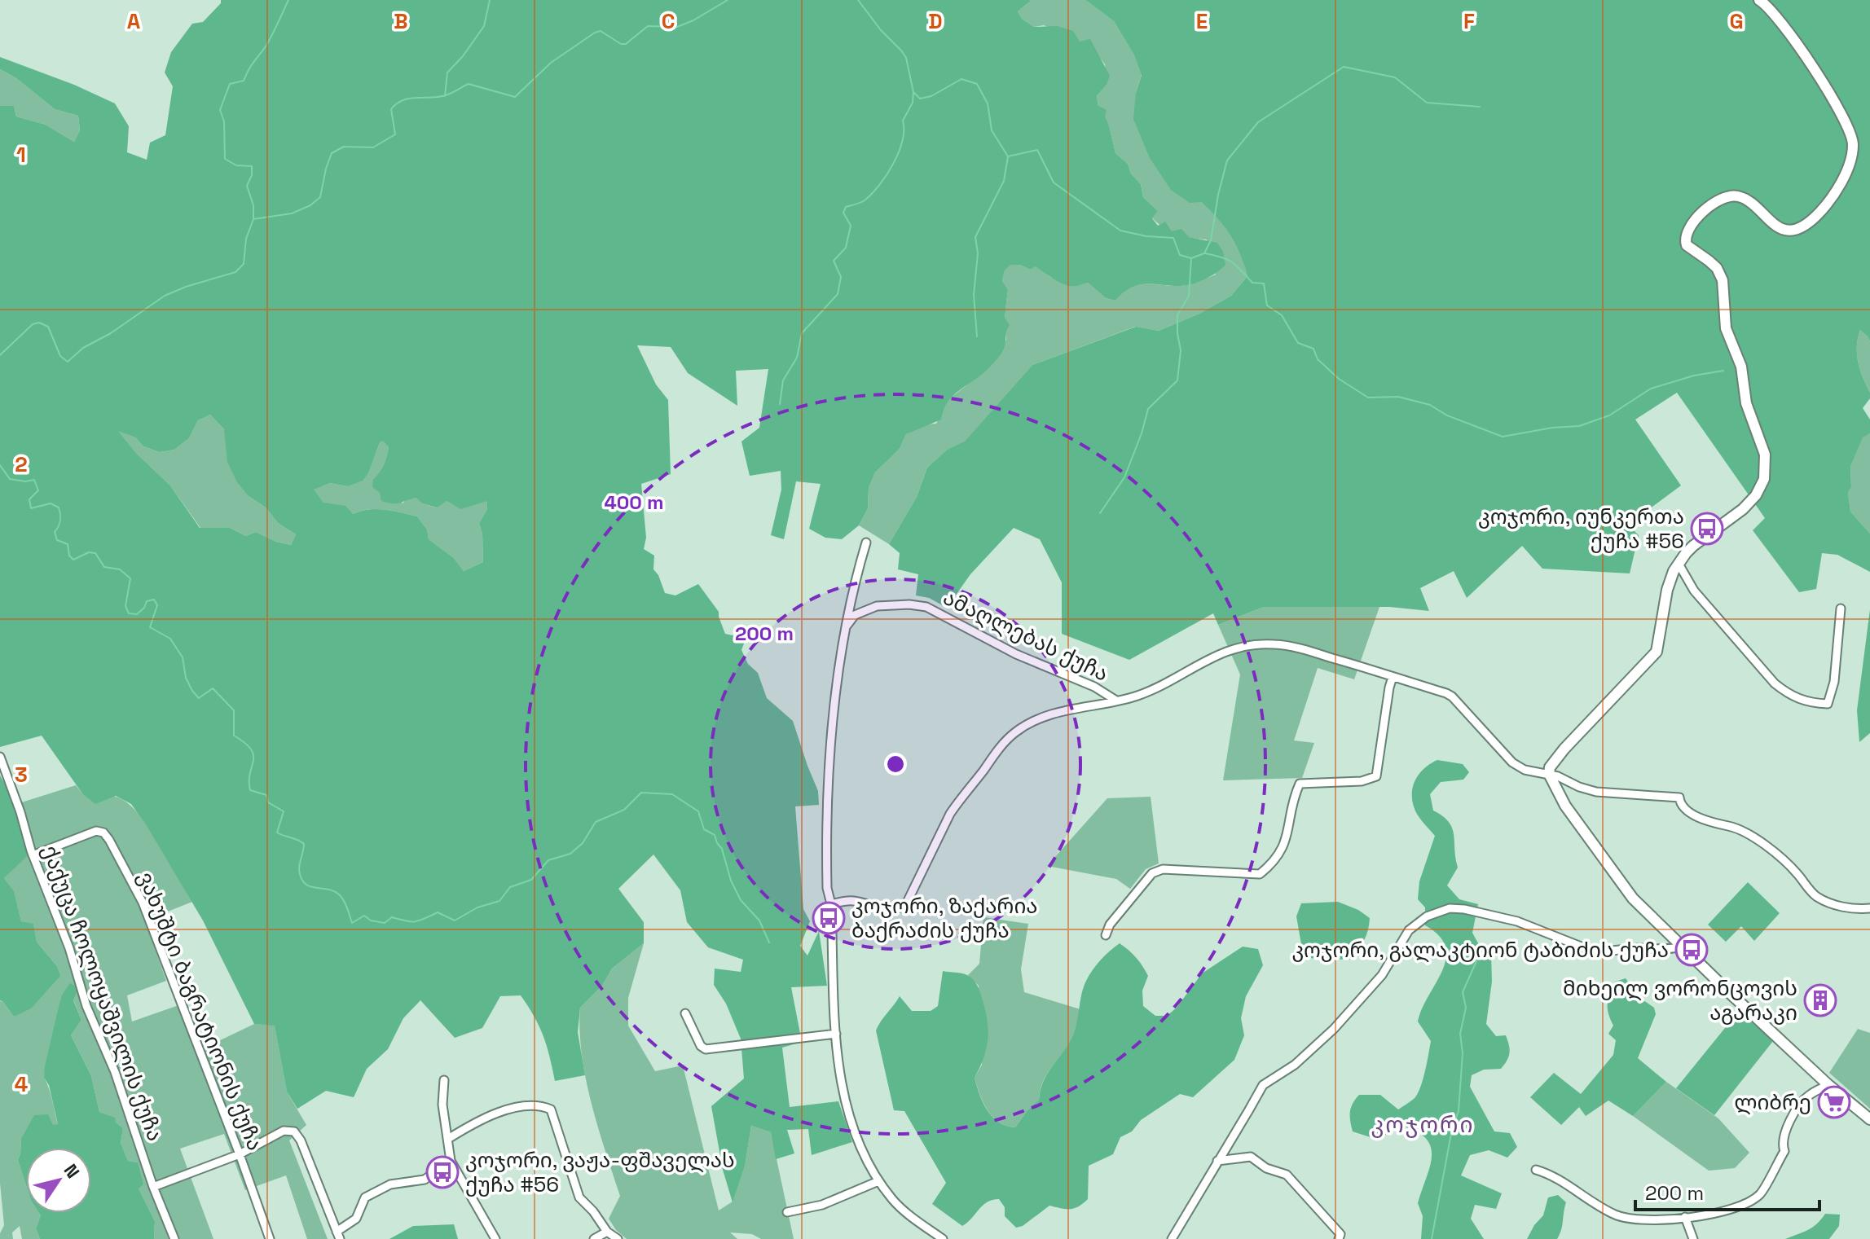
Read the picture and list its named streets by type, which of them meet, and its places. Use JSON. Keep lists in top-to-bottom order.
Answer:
{
  "streets": {
    "street": ["ამაღლებას ქუჩა", "ქაქუცა ჩოლოყაშვილის ქუჩა", "ვახუშტი ბაგრატიონის ქუჩა"]
  },
  "crossings": [
    ["ქაქუცა ჩოლოყაშვილის ქუჩა", "ვახუშტი ბაგრატიონის ქუჩა"]
  ],
  "districts": ["კოჯორი"],
  "places": {
    "bus stop": [
      "კოჯორი, იუნკერთა ქუჩა #56",
      "კოჯორი, ზაქარია ბაქრაძის ქუჩა",
      "კოჯორი, გალაკტიონ ტაბიძის ქუჩა",
      "კოჯორი, ვაჟა-ფშაველას ქუჩა #56"
    ],
    "building": ["მიხეილ ვორონცოვის აგარაკი"],
    "supermarket": ["ლიბრე"]
  },
  "scale_bar": "200 m",
  "north": "top right",
  "grid": {
    "columns": [
      "A",
      "B",
      "C",
      "D",
      "E",
      "F",
      "G"
    ],
    "rows": [
      "1",
      "2",
      "3",
      "4"
    ]
  },
  "rings": ["400 m", "200 m"]
}
